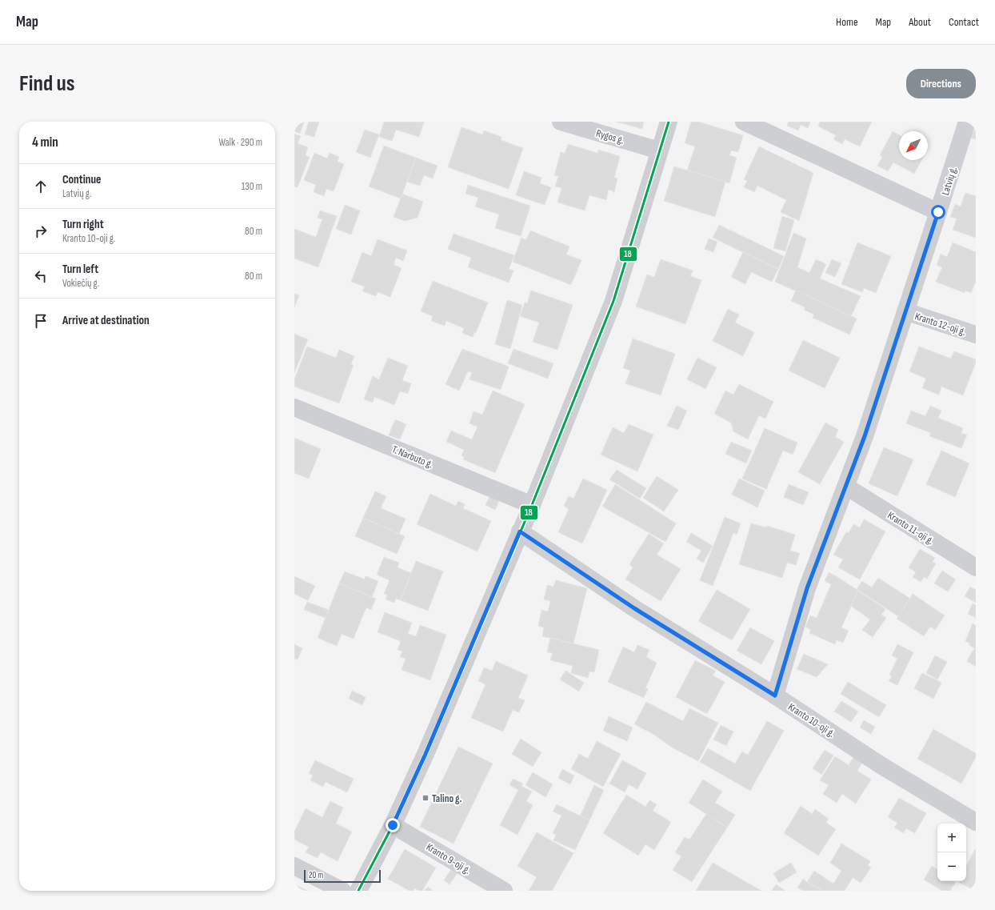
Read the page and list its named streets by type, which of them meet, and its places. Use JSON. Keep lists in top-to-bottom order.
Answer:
{
  "streets": {
    "street": [
      "Rygos g.",
      "Latvių g.",
      "Kranto 12-oji g.",
      "T. Narbuto g.",
      "Kranto 11-oji g.",
      "Kranto 10-oji g.",
      "Kranto 9-oji g."
    ]
  },
  "crossings": [
    ["Latvių g.", "Kranto 12-oji g."],
    ["Latvių g.", "Kranto 11-oji g."],
    ["Latvių g.", "Kranto 10-oji g."]
  ],
  "places": {
    "transit": ["Talino g."]
  },
  "lines": ["transit line 18"],
  "scale_bar": "20 m",
  "north": "bottom left",
  "page": {
    "header": "Map",
    "nav": [
      "Home",
      "Map",
      "About",
      "Contact"
    ],
    "buttons": "Directions",
    "title": "Find us",
    "heading": ["4 min", "Walk · 290 m"],
    "list": [
      ["Continue", "Latvių g.", "130 m"],
      ["Turn right", "Kranto 10-oji g.", "80 m"],
      ["Turn left", "Vokiečių g.", "80 m"],
      "Arrive at destination"
    ],
    "map_buttons": ["+", "−"],
    "scale": "20 m"
  }
}
